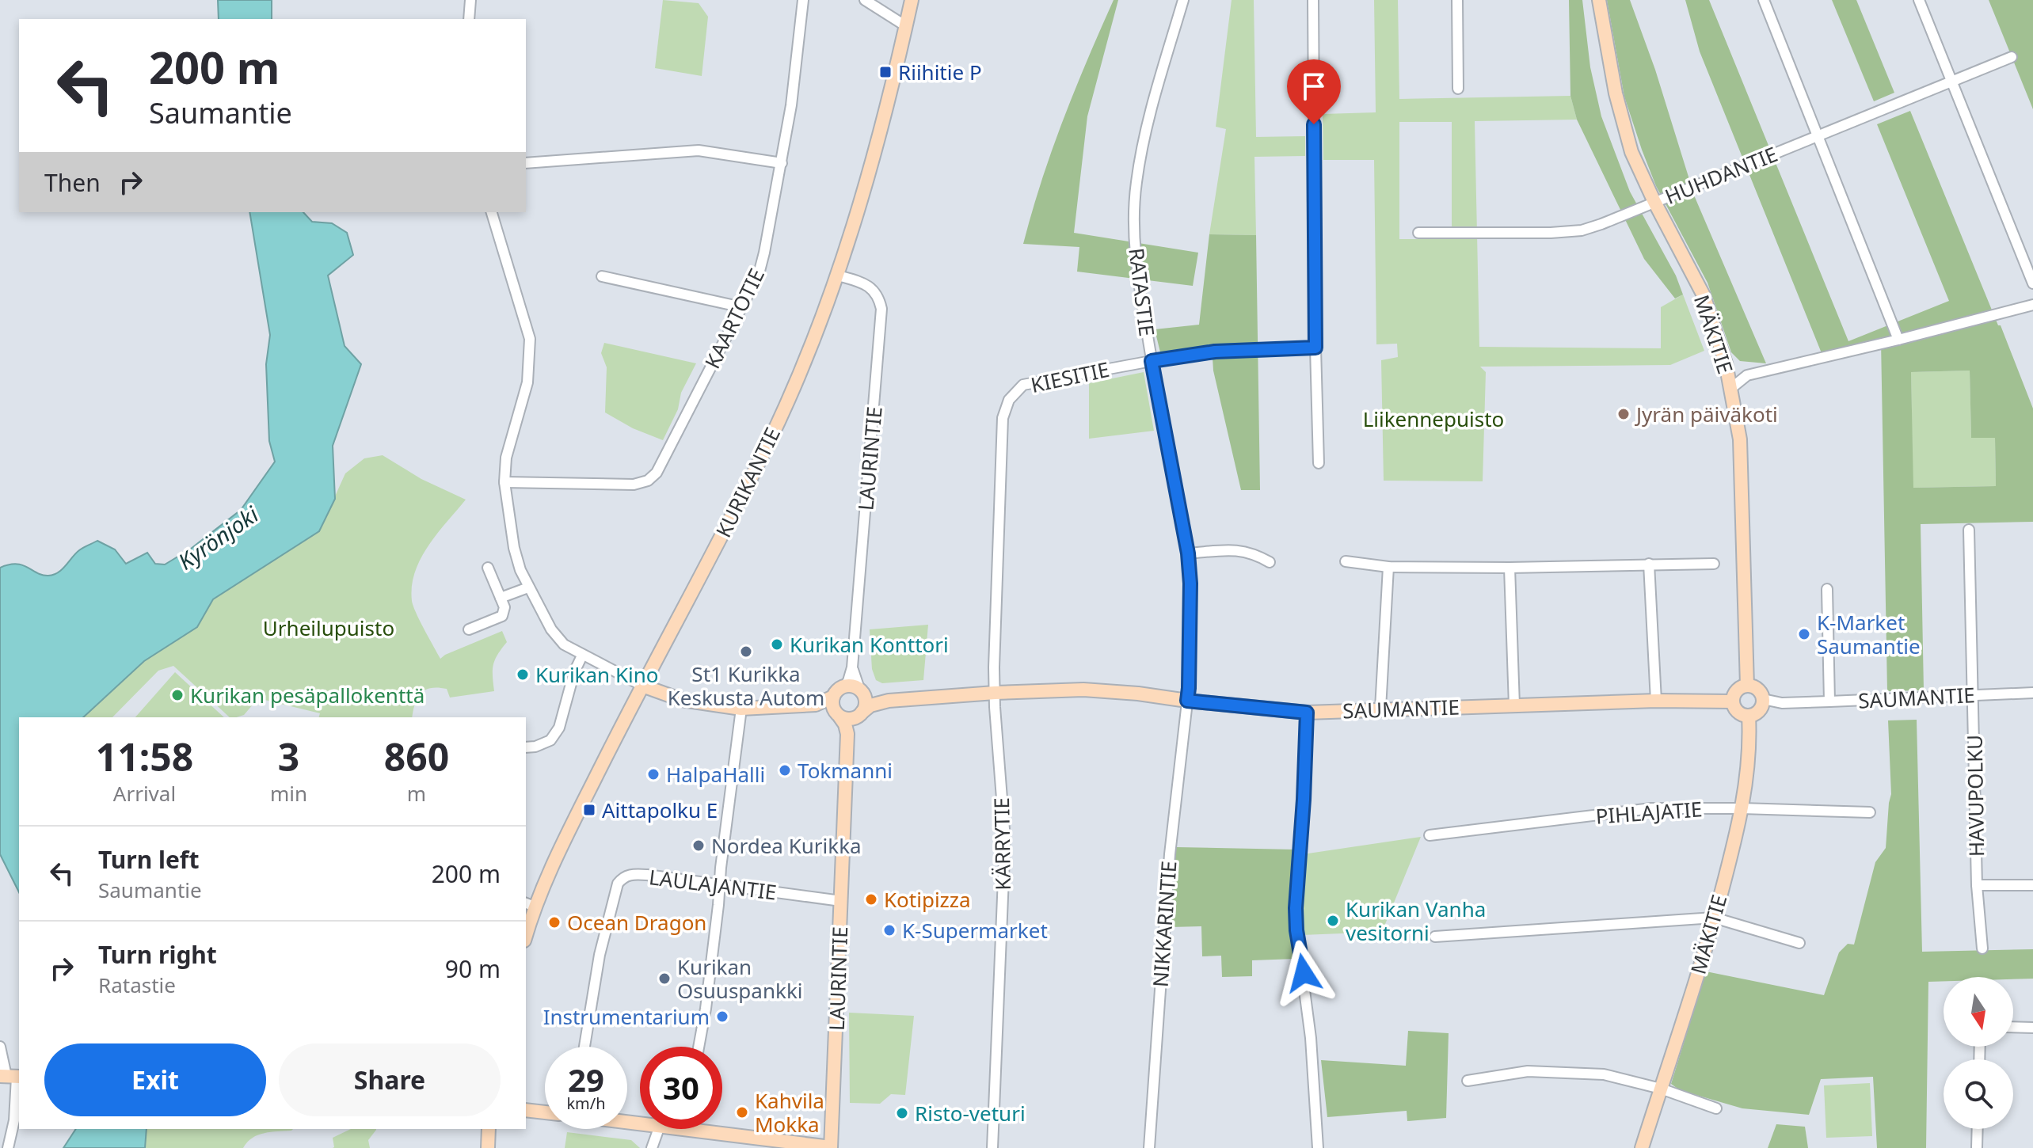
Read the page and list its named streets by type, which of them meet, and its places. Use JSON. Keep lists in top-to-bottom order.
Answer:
{
  "streets": {
    "street": [
      "HUHDANTIE",
      "RATASTIE",
      "KAARTOTIE",
      "MÄKITIE",
      "KIESITIE",
      "LAURINTIE",
      "KURIKANTIE",
      "SAUMANTIE",
      "HAVUPOLKU",
      "PIHLAJATIE",
      "KÄRRYTIE",
      "LAULAJANTIE",
      "NIKKARINTIE"
    ]
  },
  "crossings": [
    ["HUHDANTIE", "MÄKITIE"],
    ["RATASTIE", "KIESITIE"],
    ["RATASTIE", "SAUMANTIE"],
    ["RATASTIE", "NIKKARINTIE"],
    ["MÄKITIE", "SAUMANTIE"],
    ["MÄKITIE", "PIHLAJATIE"],
    ["KIESITIE", "SAUMANTIE"],
    ["KIESITIE", "KÄRRYTIE"],
    ["LAURINTIE", "KURIKANTIE"],
    ["LAURINTIE", "SAUMANTIE"],
    ["LAURINTIE", "LAULAJANTIE"],
    ["SAUMANTIE", "HAVUPOLKU"],
    ["SAUMANTIE", "KÄRRYTIE"],
    ["SAUMANTIE", "NIKKARINTIE"]
  ],
  "water": ["Kyrönjoki"],
  "parks": ["Liikennepuisto", "Urheilupuisto"],
  "places": {
    "transit": ["Riihitie P", "Aittapolku E"],
    "other": [
      "Jyrän päiväkoti",
      "K-Market Saumantie",
      "Kurikan Konttori",
      "St1 Kurikka Keskusta Autom",
      "Kurikan Kino",
      "Kurikan pesäpallokenttä",
      "Tokmanni",
      "HalpaHalli",
      "Nordea Kurikka",
      "Kotipizza",
      "Kurikan Vanha vesitorni",
      "Ocean Dragon",
      "K-Supermarket",
      "Kurikan Osuuspankki",
      "Instrumentarium",
      "Kahvila Mokka",
      "Risto-veturi"
    ]
  },
  "north": "bottom",
  "page": {
    "turn": ["200 m", "Saumantie"],
    "then": "Then",
    "eta": [
      "11:58",
      "Arrival",
      "3",
      "min",
      "860",
      "m"
    ],
    "list": [
      {
        "name": "Turn left",
        "note": "Saumantie",
        "value": "200 m"
      },
      {
        "name": "Turn right",
        "note": "Ratastie",
        "value": "90 m"
      }
    ],
    "buttons": ["Exit", "Share"],
    "speed": "29 km/h",
    "limit": "30"
  }
}
